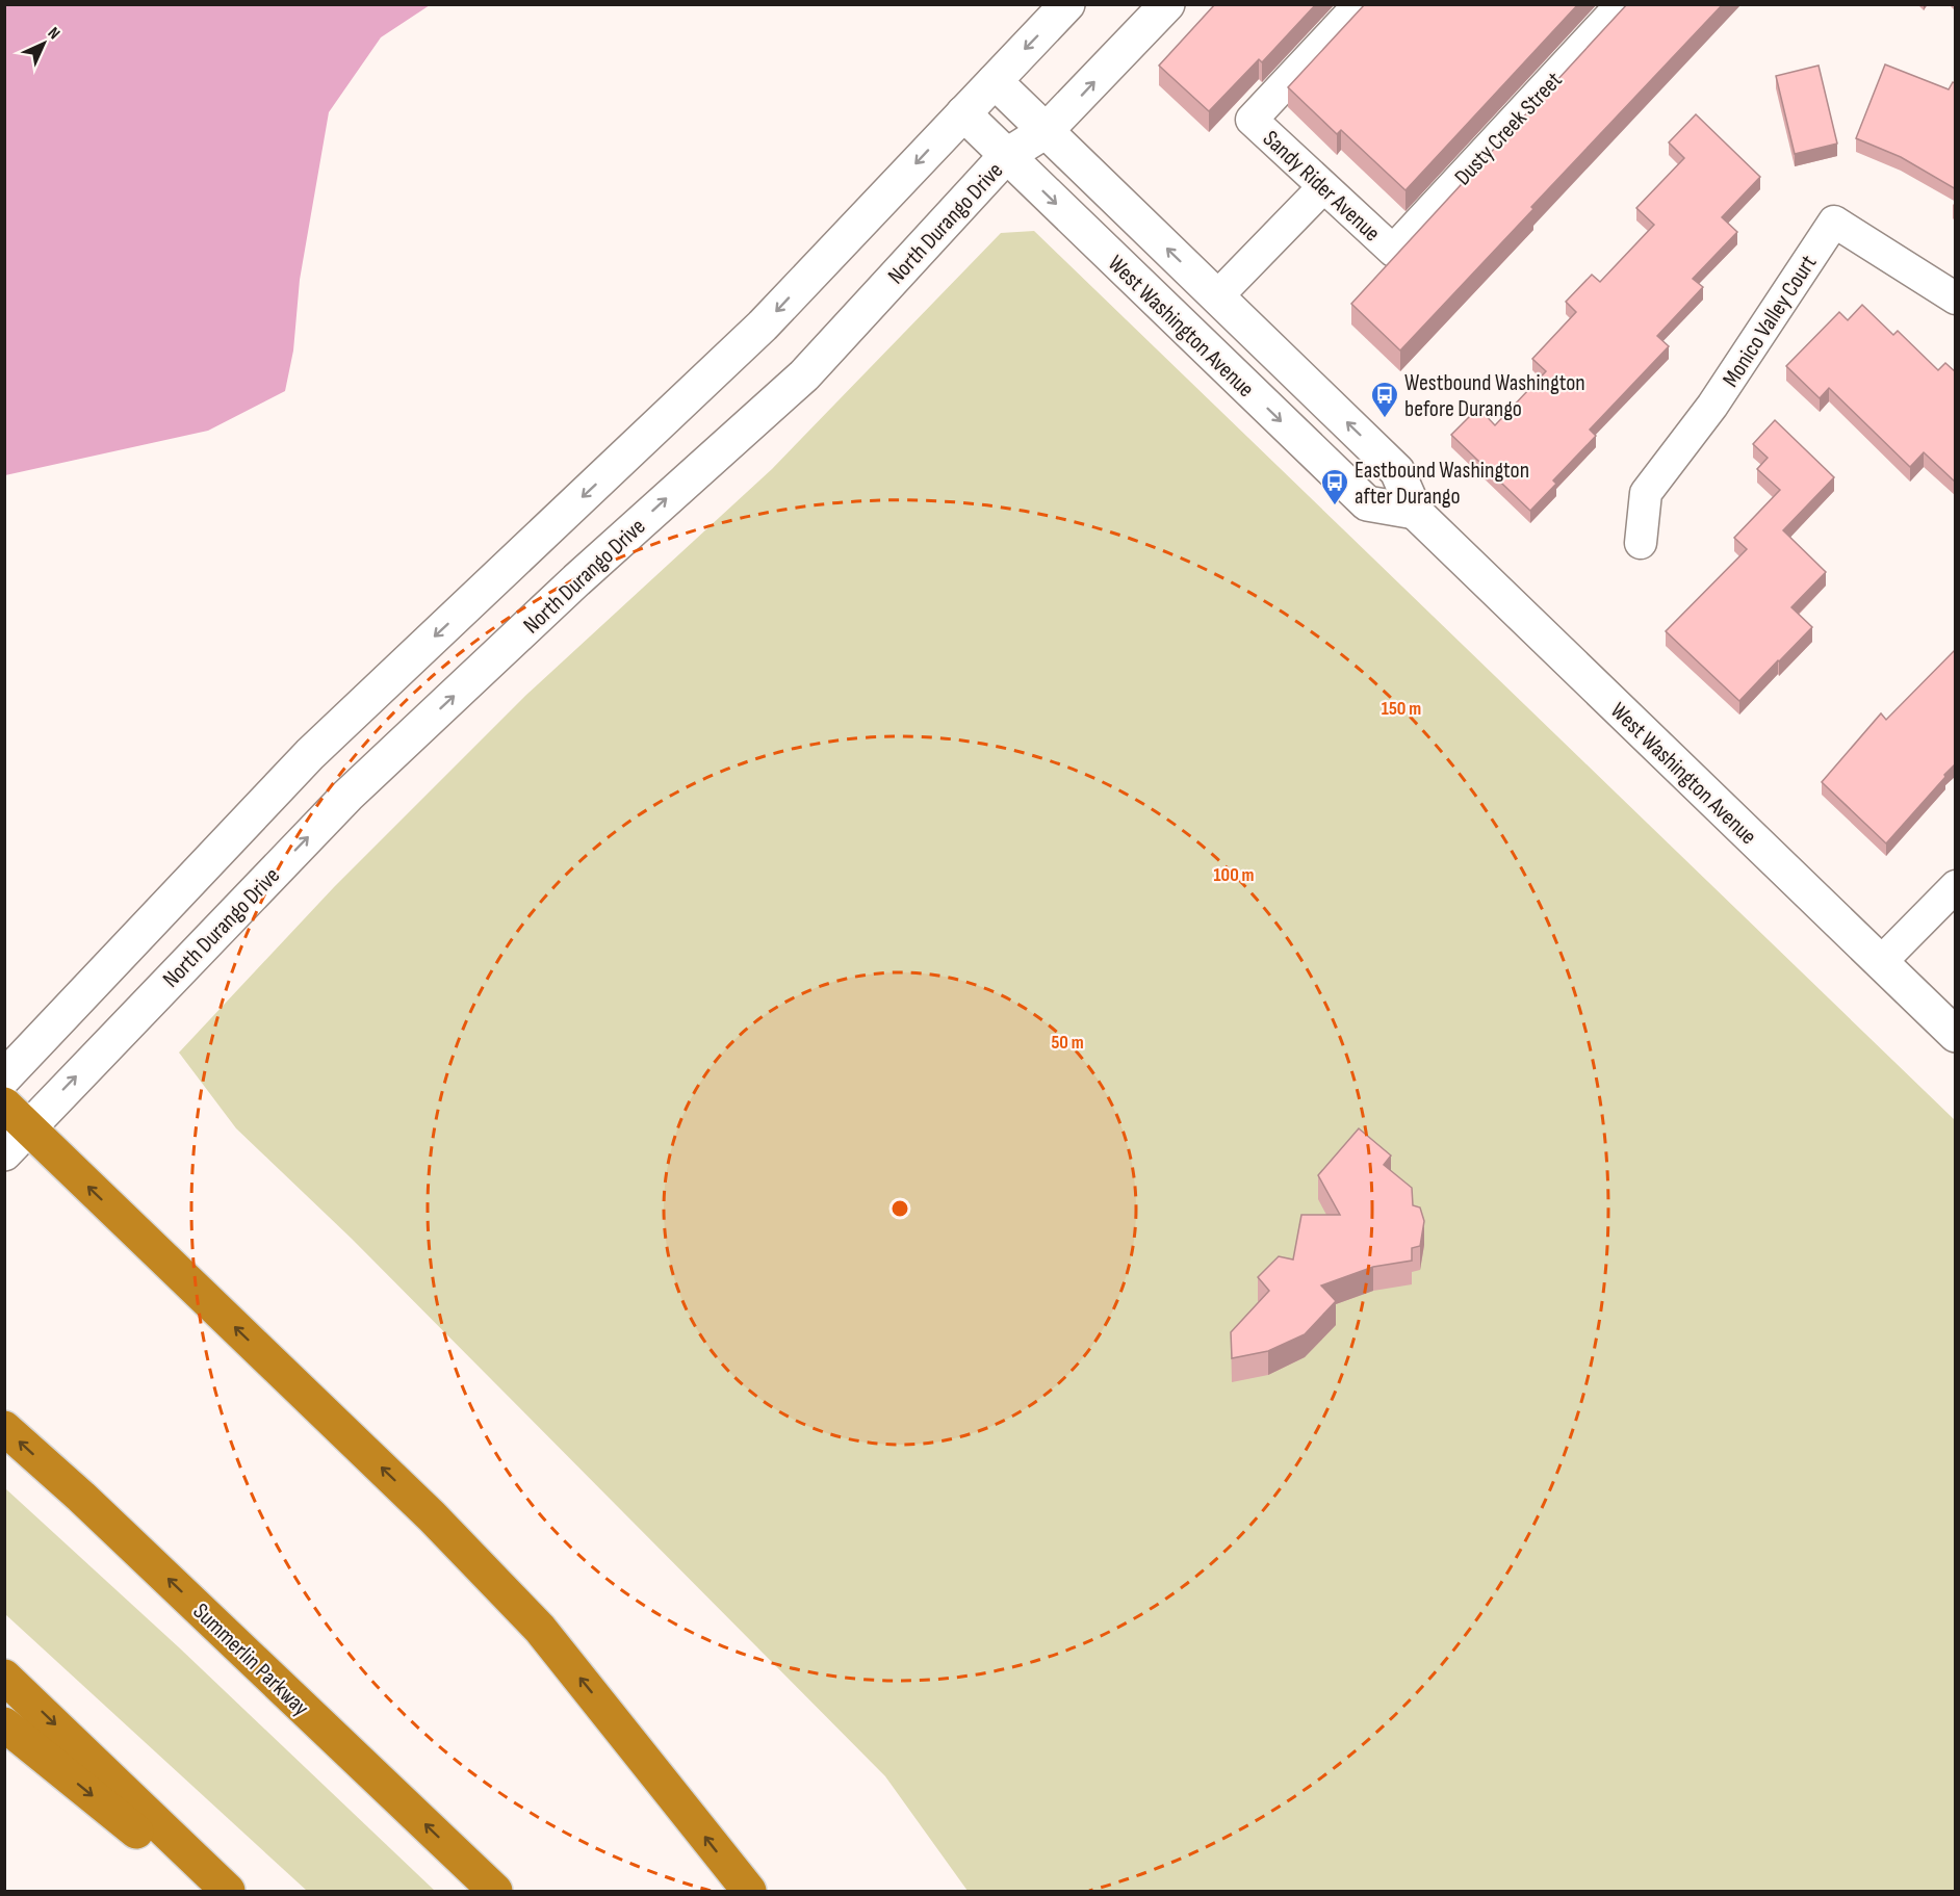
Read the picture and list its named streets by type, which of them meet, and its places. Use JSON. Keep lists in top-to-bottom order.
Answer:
{
  "streets": {
    "highway": ["Summerlin Parkway"],
    "main road": ["North Durango Drive", "West Washington Avenue"],
    "street": ["Dusty Creek Street", "Sandy Rider Avenue", "Monico Valley Court"]
  },
  "crossings": [
    ["Dusty Creek Street", "Sandy Rider Avenue"],
    ["North Durango Drive", "West Washington Avenue"]
  ],
  "places": {
    "bus stop": ["Westbound Washington before Durango", "Eastbound Washington after Durango"]
  },
  "north": "top right",
  "rings": ["150 m", "100 m", "50 m"]
}
